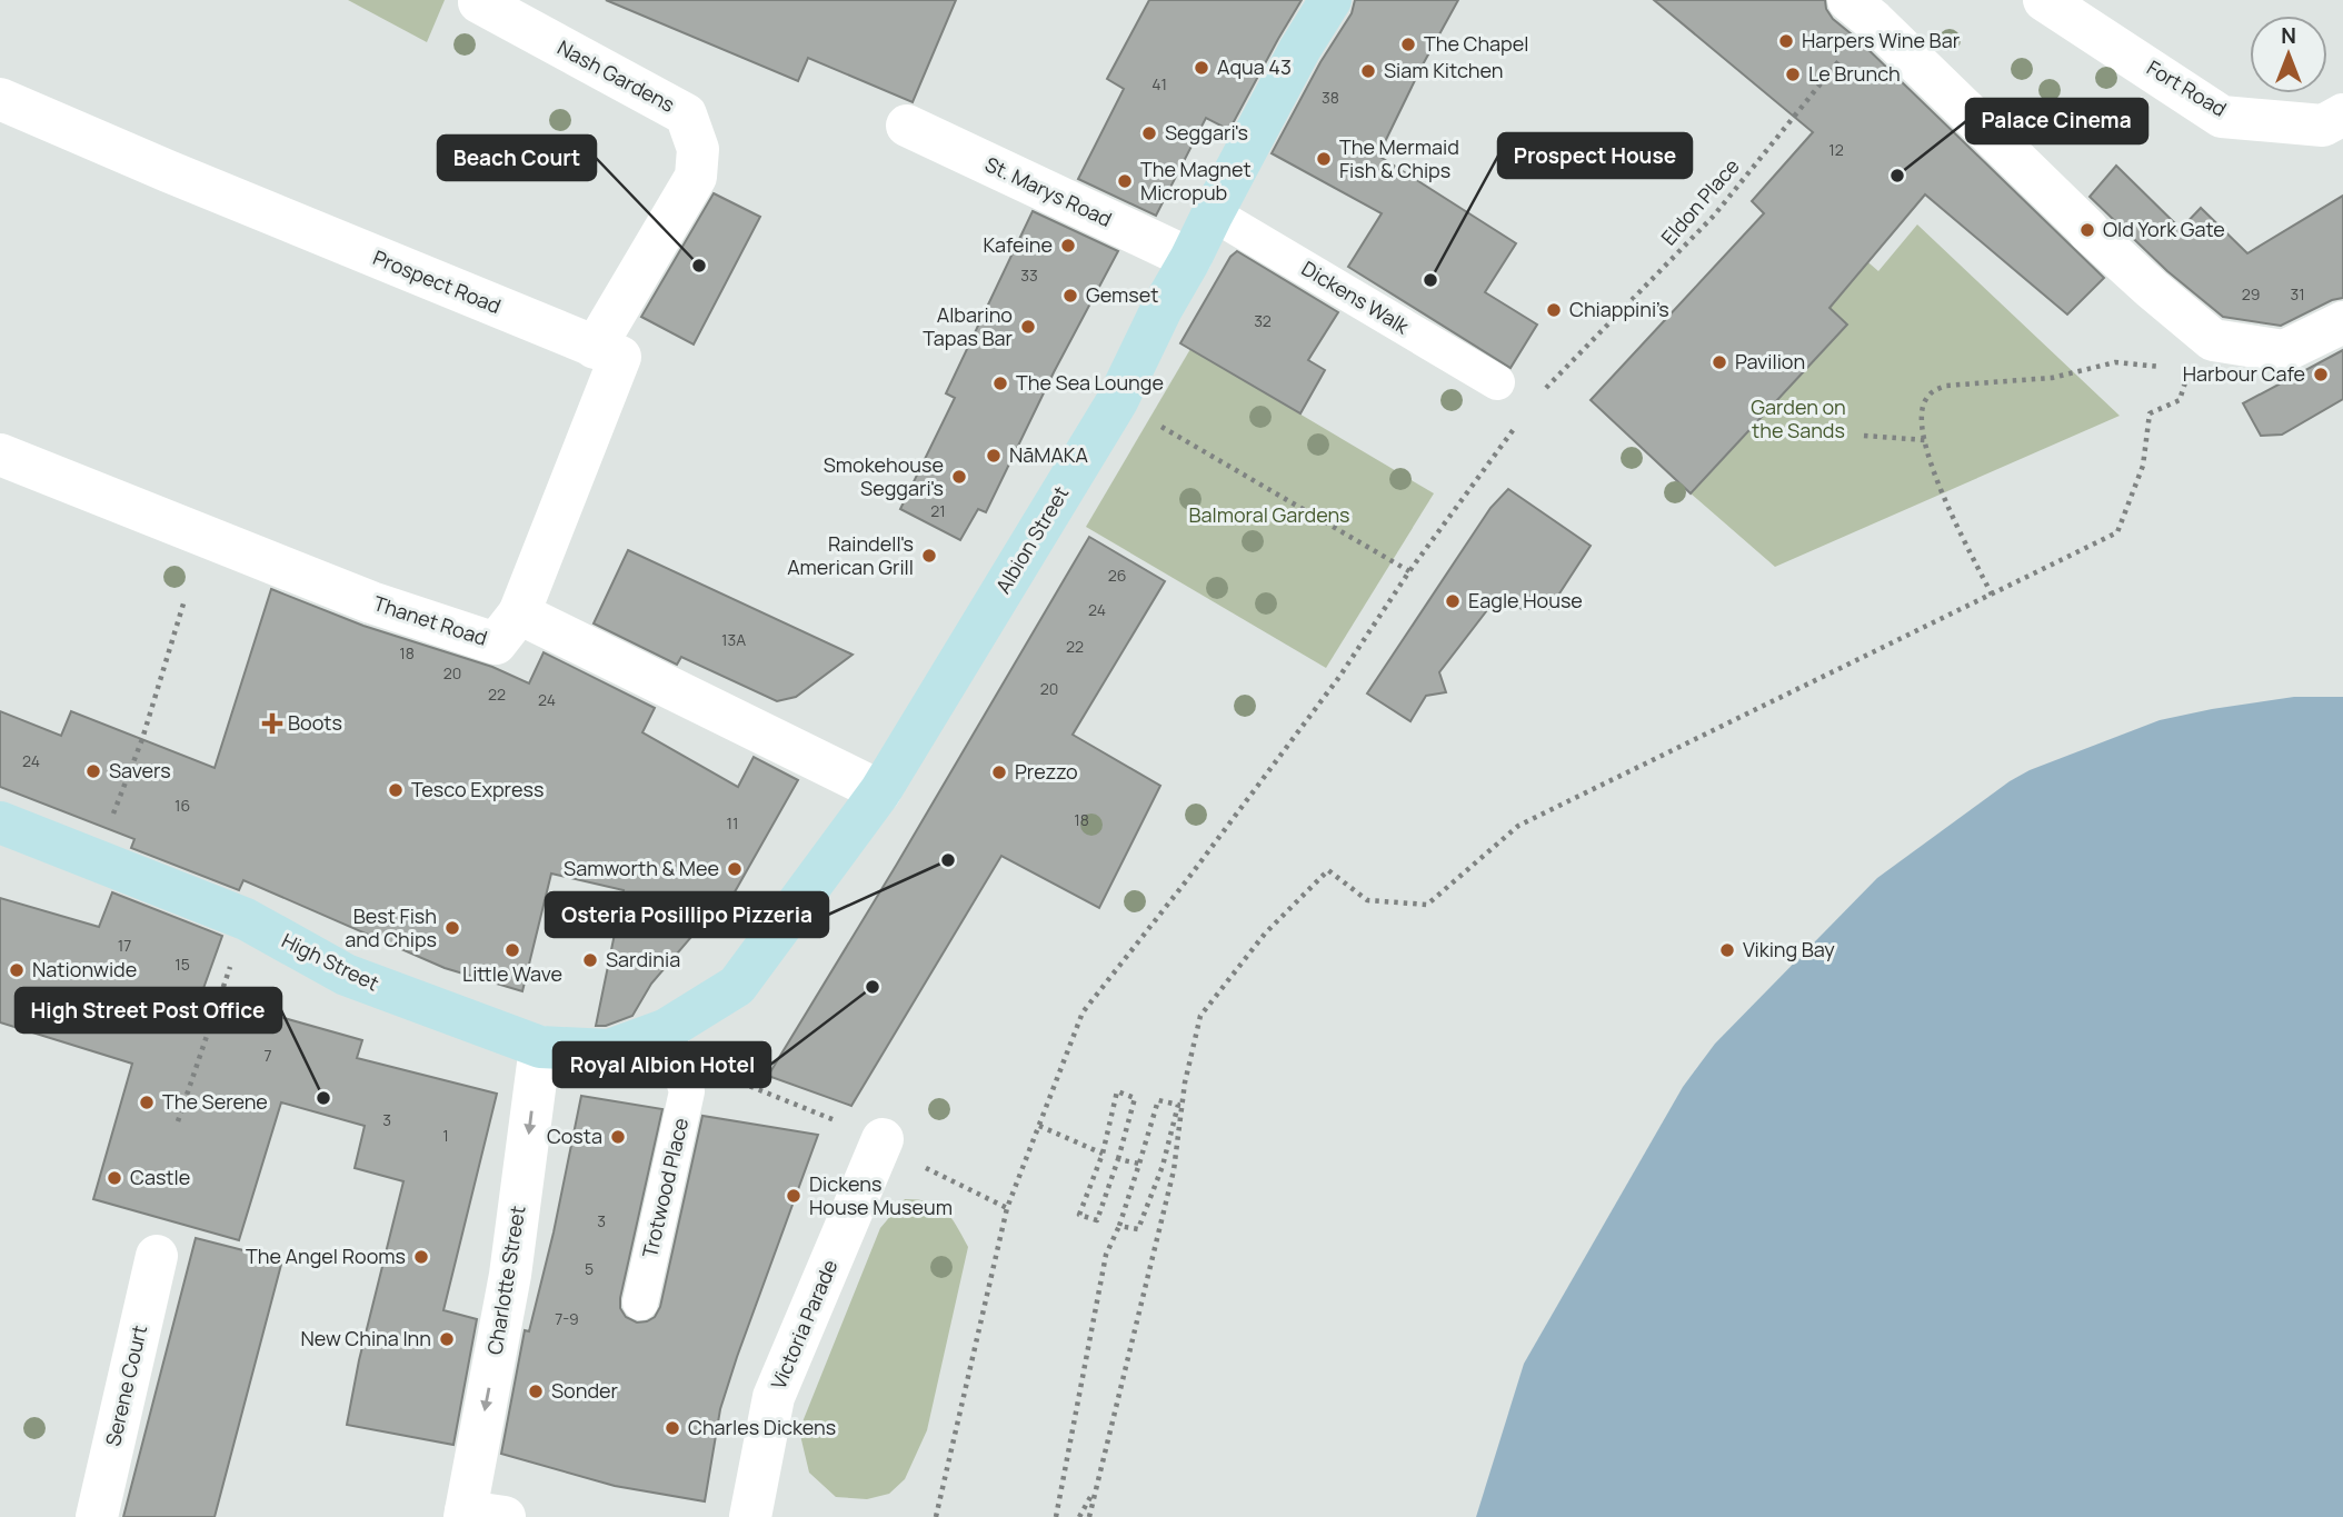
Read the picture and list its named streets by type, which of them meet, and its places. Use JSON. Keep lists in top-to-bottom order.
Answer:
{
  "streets": {
    "main road": ["Albion Street", "High Street"],
    "street": [
      "Nash Gardens",
      "Fort Road",
      "St. Marys Road",
      "Prospect Road",
      "Thanet Road",
      "Charlotte Street",
      "Victoria Parade",
      "Serene Court"
    ],
    "lane": ["Dickens Walk", "Trotwood Place"],
    "path": ["Eldon Place"]
  },
  "crossings": [
    ["Nash Gardens", "Prospect Road"],
    ["St. Marys Road", "Albion Street"],
    ["Prospect Road", "Thanet Road"],
    ["Dickens Walk", "Albion Street"],
    ["Albion Street", "High Street"],
    ["Albion Street", "Trotwood Place"],
    ["High Street", "Trotwood Place"],
    ["High Street", "Charlotte Street"]
  ],
  "one_way": ["Charlotte Street"],
  "parks": ["Garden on the Sands", "Balmoral Gardens"],
  "places": {
    "other": [
      "Harpers Wine Bar",
      "The Chapel",
      "Aqua 43",
      "Siam Kitchen",
      "Le Brunch",
      "Seggari's",
      "The Mermaid Fish & Chips",
      "Palace Cinema",
      "The Magnet Micropub",
      "Old York Gate",
      "Kafeine",
      "Beach Court",
      "Prospect House",
      "Gemset",
      "Chiappini’s",
      "Albarino Tapas Bar",
      "Pavilion",
      "Harbour Cafe",
      "The Sea Lounge",
      "NāMAKA",
      "Smokehouse Seggari's",
      "Raindell's American Grill",
      "Eagle House",
      "Savers",
      "Prezzo",
      "Tesco Express",
      "Osteria Posillipo Pizzeria",
      "Samworth & Mee",
      "Best Fish and Chips",
      "Little Wave",
      "Viking Bay",
      "Sardinia",
      "Nationwide",
      "Royal Albion Hotel",
      "High Street Post Office",
      "The Serene",
      "Costa",
      "Castle",
      "Dickens House Museum",
      "The Angel Rooms",
      "New China Inn",
      "Sonder",
      "Charles Dickens"
    ],
    "health": ["Boots"]
  },
  "house_numbers": [
    "41",
    "38",
    "12",
    "33",
    "29",
    "31",
    "32",
    "21",
    "26",
    "24",
    "13A",
    "22",
    "18",
    "20",
    "20",
    "22",
    "24",
    "24",
    "16",
    "18",
    "11",
    "17",
    "15",
    "7",
    "3",
    "1",
    "3",
    "5",
    "7-9"
  ],
  "north": "top"
}
